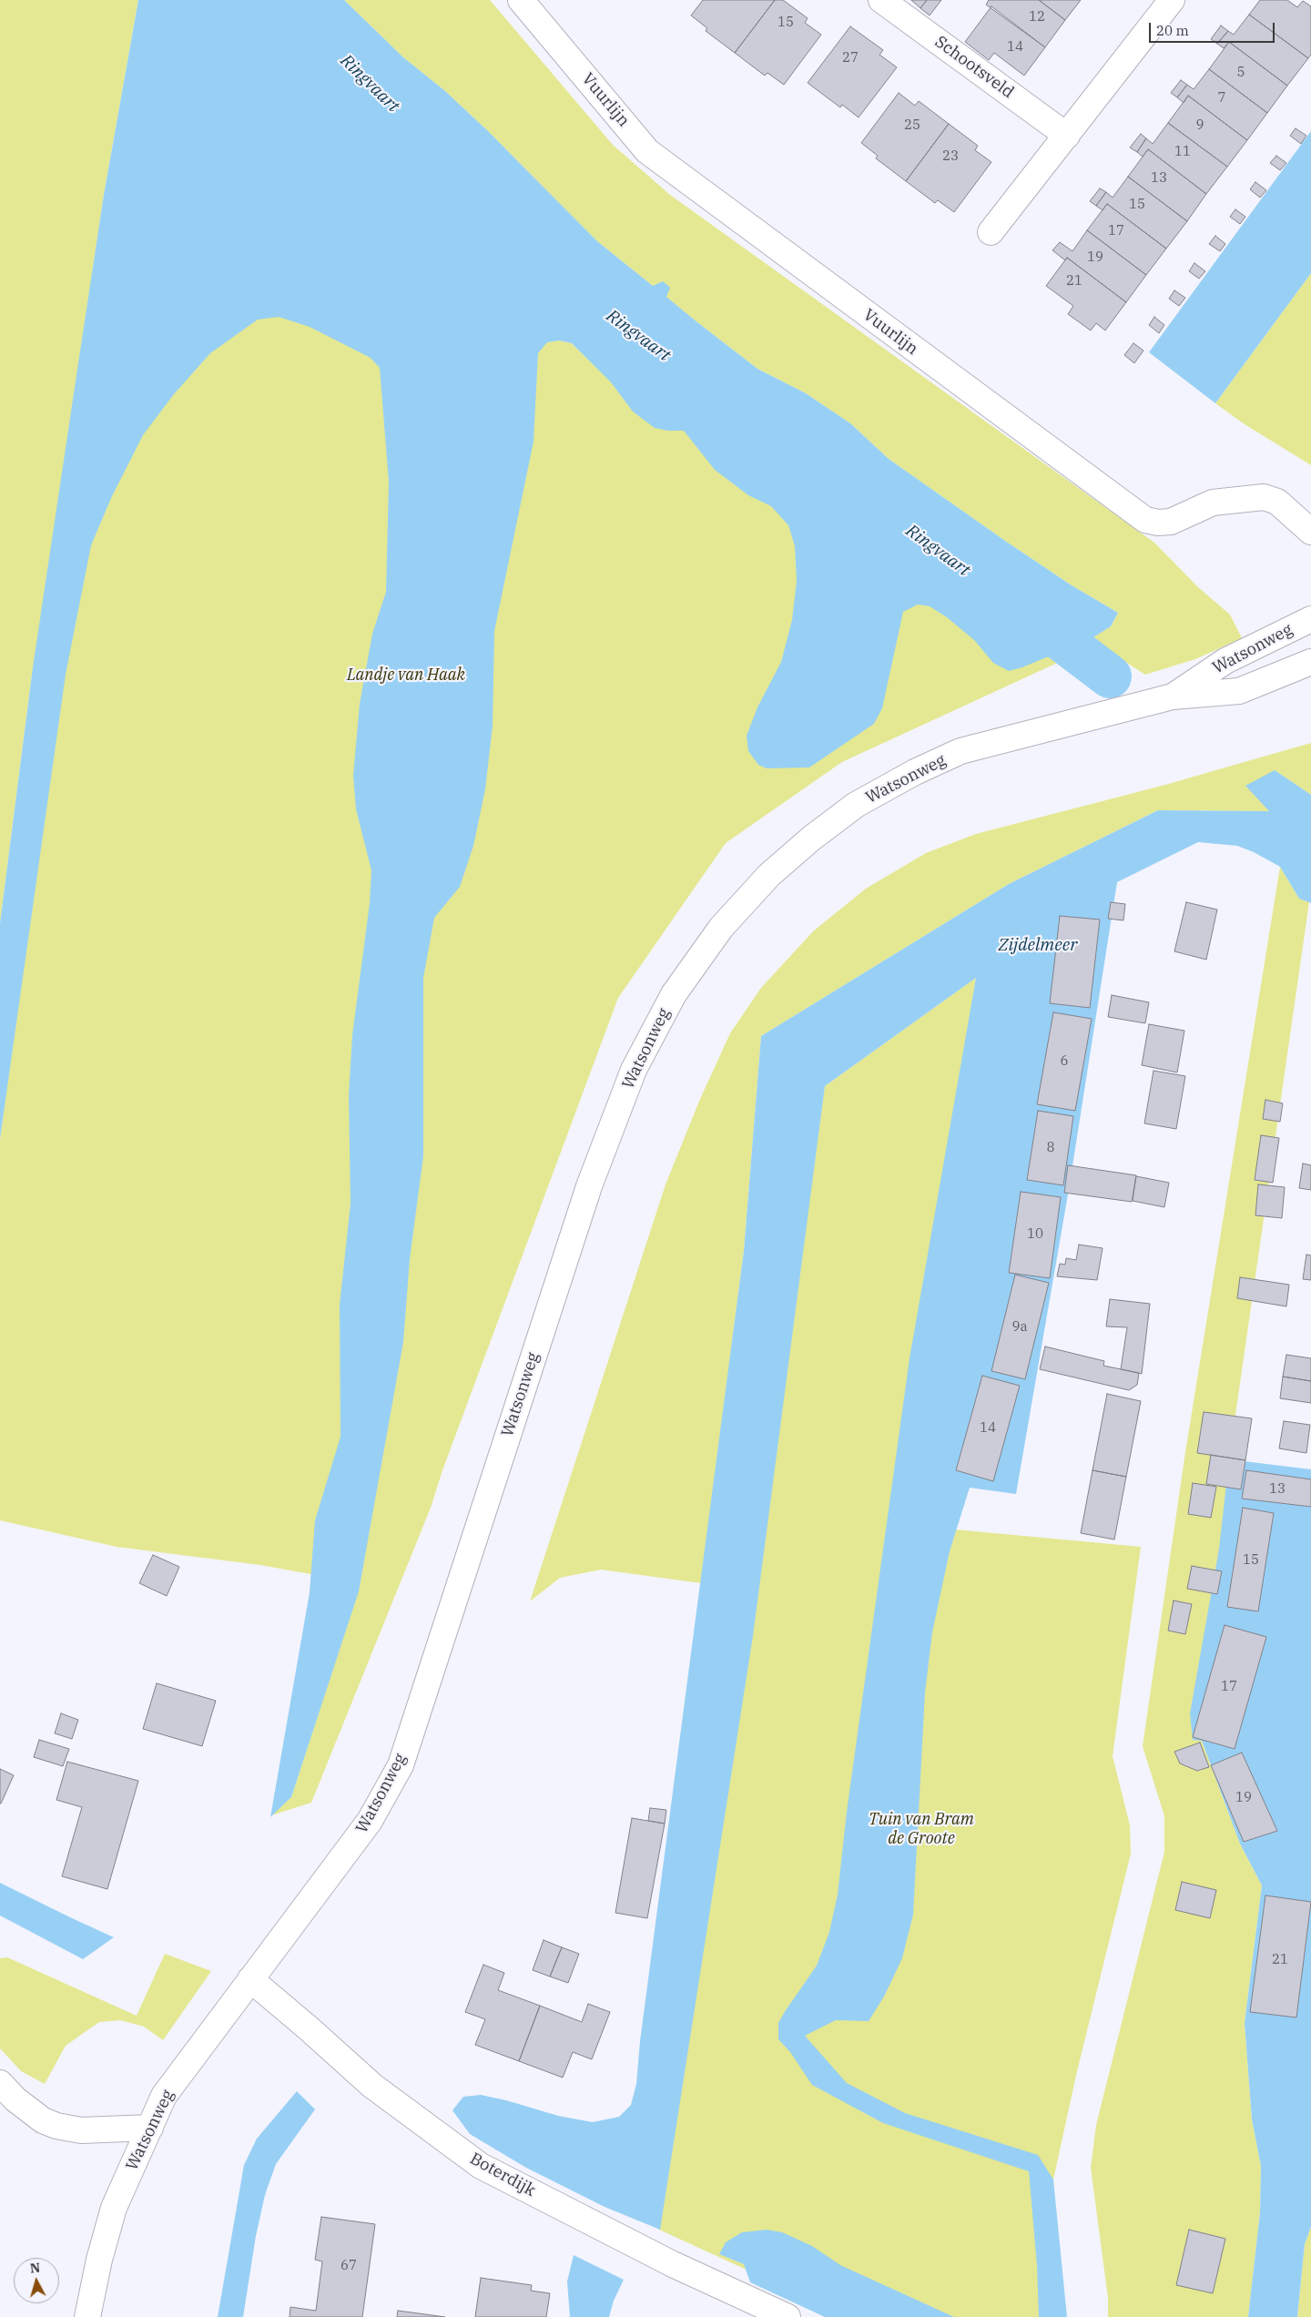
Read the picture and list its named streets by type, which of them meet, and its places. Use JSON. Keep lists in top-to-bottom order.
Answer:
{
  "streets": {
    "street": [
      "Schootsveld",
      "Vuurlijn",
      "Watsonweg",
      "Boterdijk"
    ]
  },
  "crossings": [
    ["Watsonweg", "Boterdijk"]
  ],
  "water": ["Ringvaart", "Zijdelmeer"],
  "parks": ["Landje van Haak", "Tuin van Bram de Groote"],
  "house_numbers": [
    "12",
    "15",
    "14",
    "27",
    "5",
    "7",
    "25",
    "9",
    "11",
    "23",
    "13",
    "15",
    "17",
    "19",
    "21",
    "6",
    "8",
    "10",
    "9a",
    "14",
    "13",
    "15",
    "17",
    "19",
    "21",
    "67"
  ],
  "scale_bar": "20 m",
  "north": "top"
}
